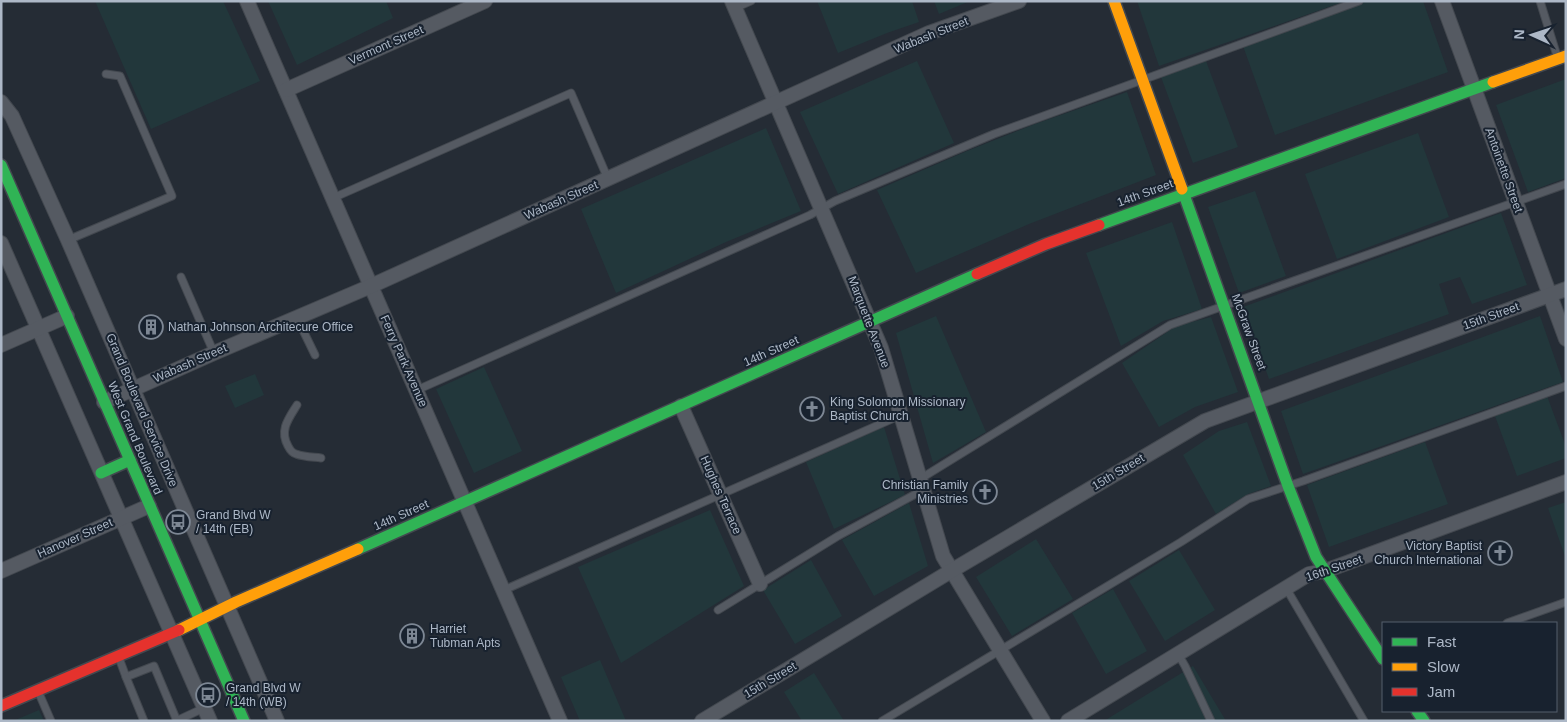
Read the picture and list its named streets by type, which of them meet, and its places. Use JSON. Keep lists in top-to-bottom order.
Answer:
{
  "streets": {
    "street": [
      "Wabash Street",
      "Vermont Street",
      "Antoinette Street",
      "14th Street",
      "15th Street",
      "Marquette Avenue",
      "McGraw Street",
      "Ferry Park Avenue",
      "Grand Boulevard Service Drive",
      "West Grand Boulevard",
      "Hughes Terrace",
      "Hanover Street",
      "16th Street"
    ]
  },
  "crossings": [
    ["Wabash Street", "Marquette Avenue"],
    ["Wabash Street", "Ferry Park Avenue"],
    ["Wabash Street", "Grand Boulevard Service Drive"],
    ["Wabash Street", "West Grand Boulevard"],
    ["Vermont Street", "Ferry Park Avenue"],
    ["Antoinette Street", "14th Street"],
    ["Antoinette Street", "15th Street"],
    ["14th Street", "Marquette Avenue"],
    ["14th Street", "McGraw Street"],
    ["14th Street", "Ferry Park Avenue"],
    ["14th Street", "Grand Boulevard Service Drive"],
    ["14th Street", "West Grand Boulevard"],
    ["14th Street", "Hughes Terrace"],
    ["15th Street", "Marquette Avenue"],
    ["15th Street", "McGraw Street"],
    ["McGraw Street", "16th Street"],
    ["West Grand Boulevard", "Hanover Street"]
  ],
  "places": {
    "building": ["Nathan Johnson Architecure Office", "Harriet Tubman Apts"],
    "church": ["King Solomon Missionary Baptist Church", "Christian Family Ministries", "Victory Baptist Church International"],
    "bus stop": ["Grand Blvd W / 14th (EB)", "Grand Blvd W / 14th (WB)"]
  },
  "legend": ["Fast", "Slow", "Jam"],
  "north": "left"
}
